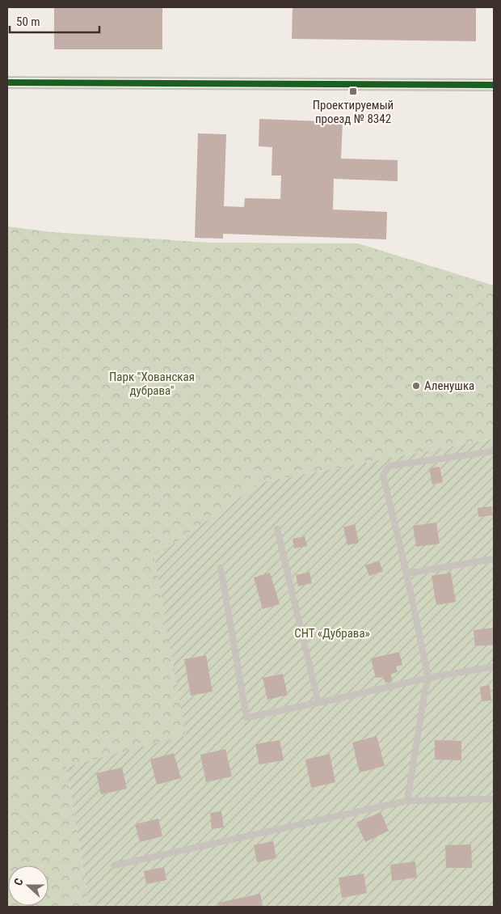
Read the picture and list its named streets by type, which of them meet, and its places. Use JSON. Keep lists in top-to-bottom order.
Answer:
{
  "parks": ["Парк \"Хованская дубрава\"", "СНТ «Дубрава»"],
  "places": {
    "transit": ["Проектируемый проезд № 8342"],
    "other": ["Аленушка"]
  },
  "scale_bar": "50 m",
  "north": "left"
}
